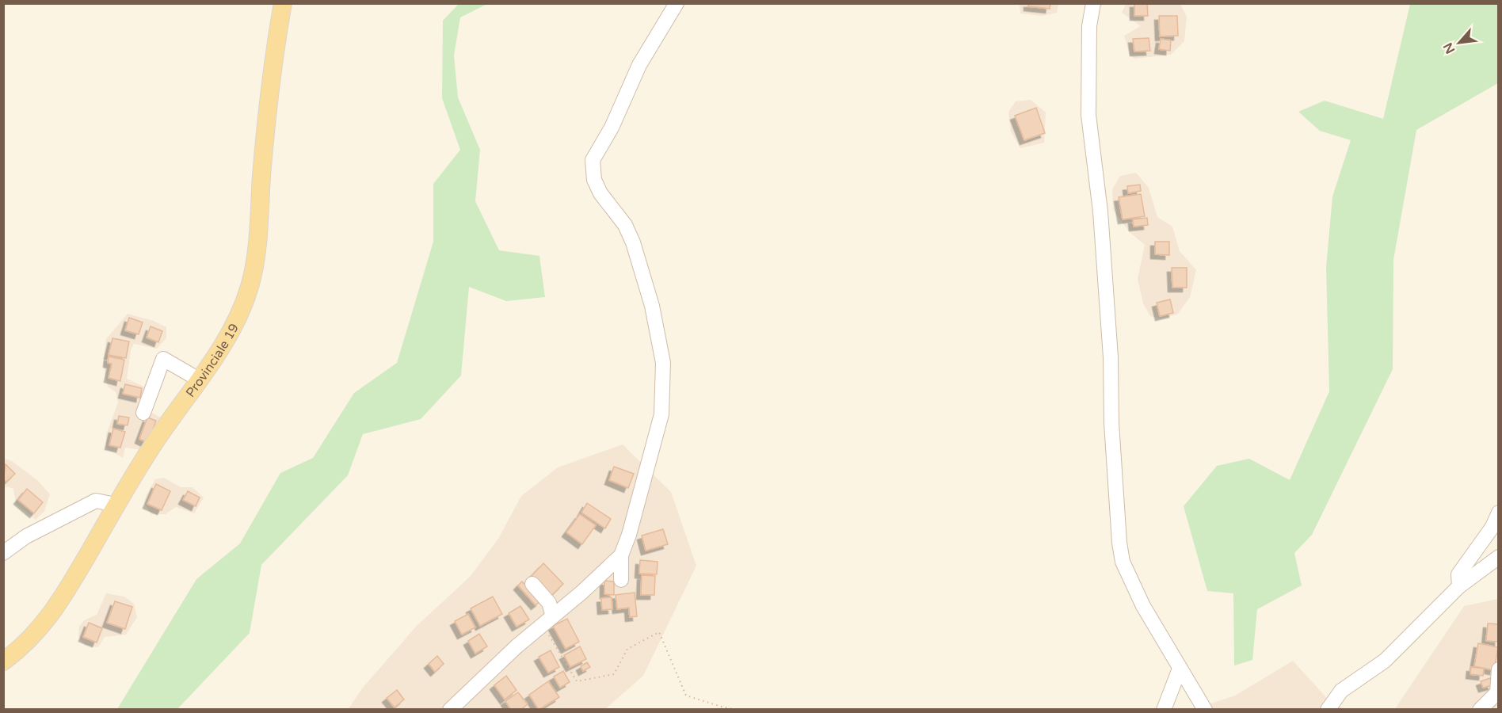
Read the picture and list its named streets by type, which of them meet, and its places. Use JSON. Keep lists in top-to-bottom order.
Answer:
{
  "streets": {
    "main road": ["Provinciale 19"]
  },
  "north": "bottom left"
}
